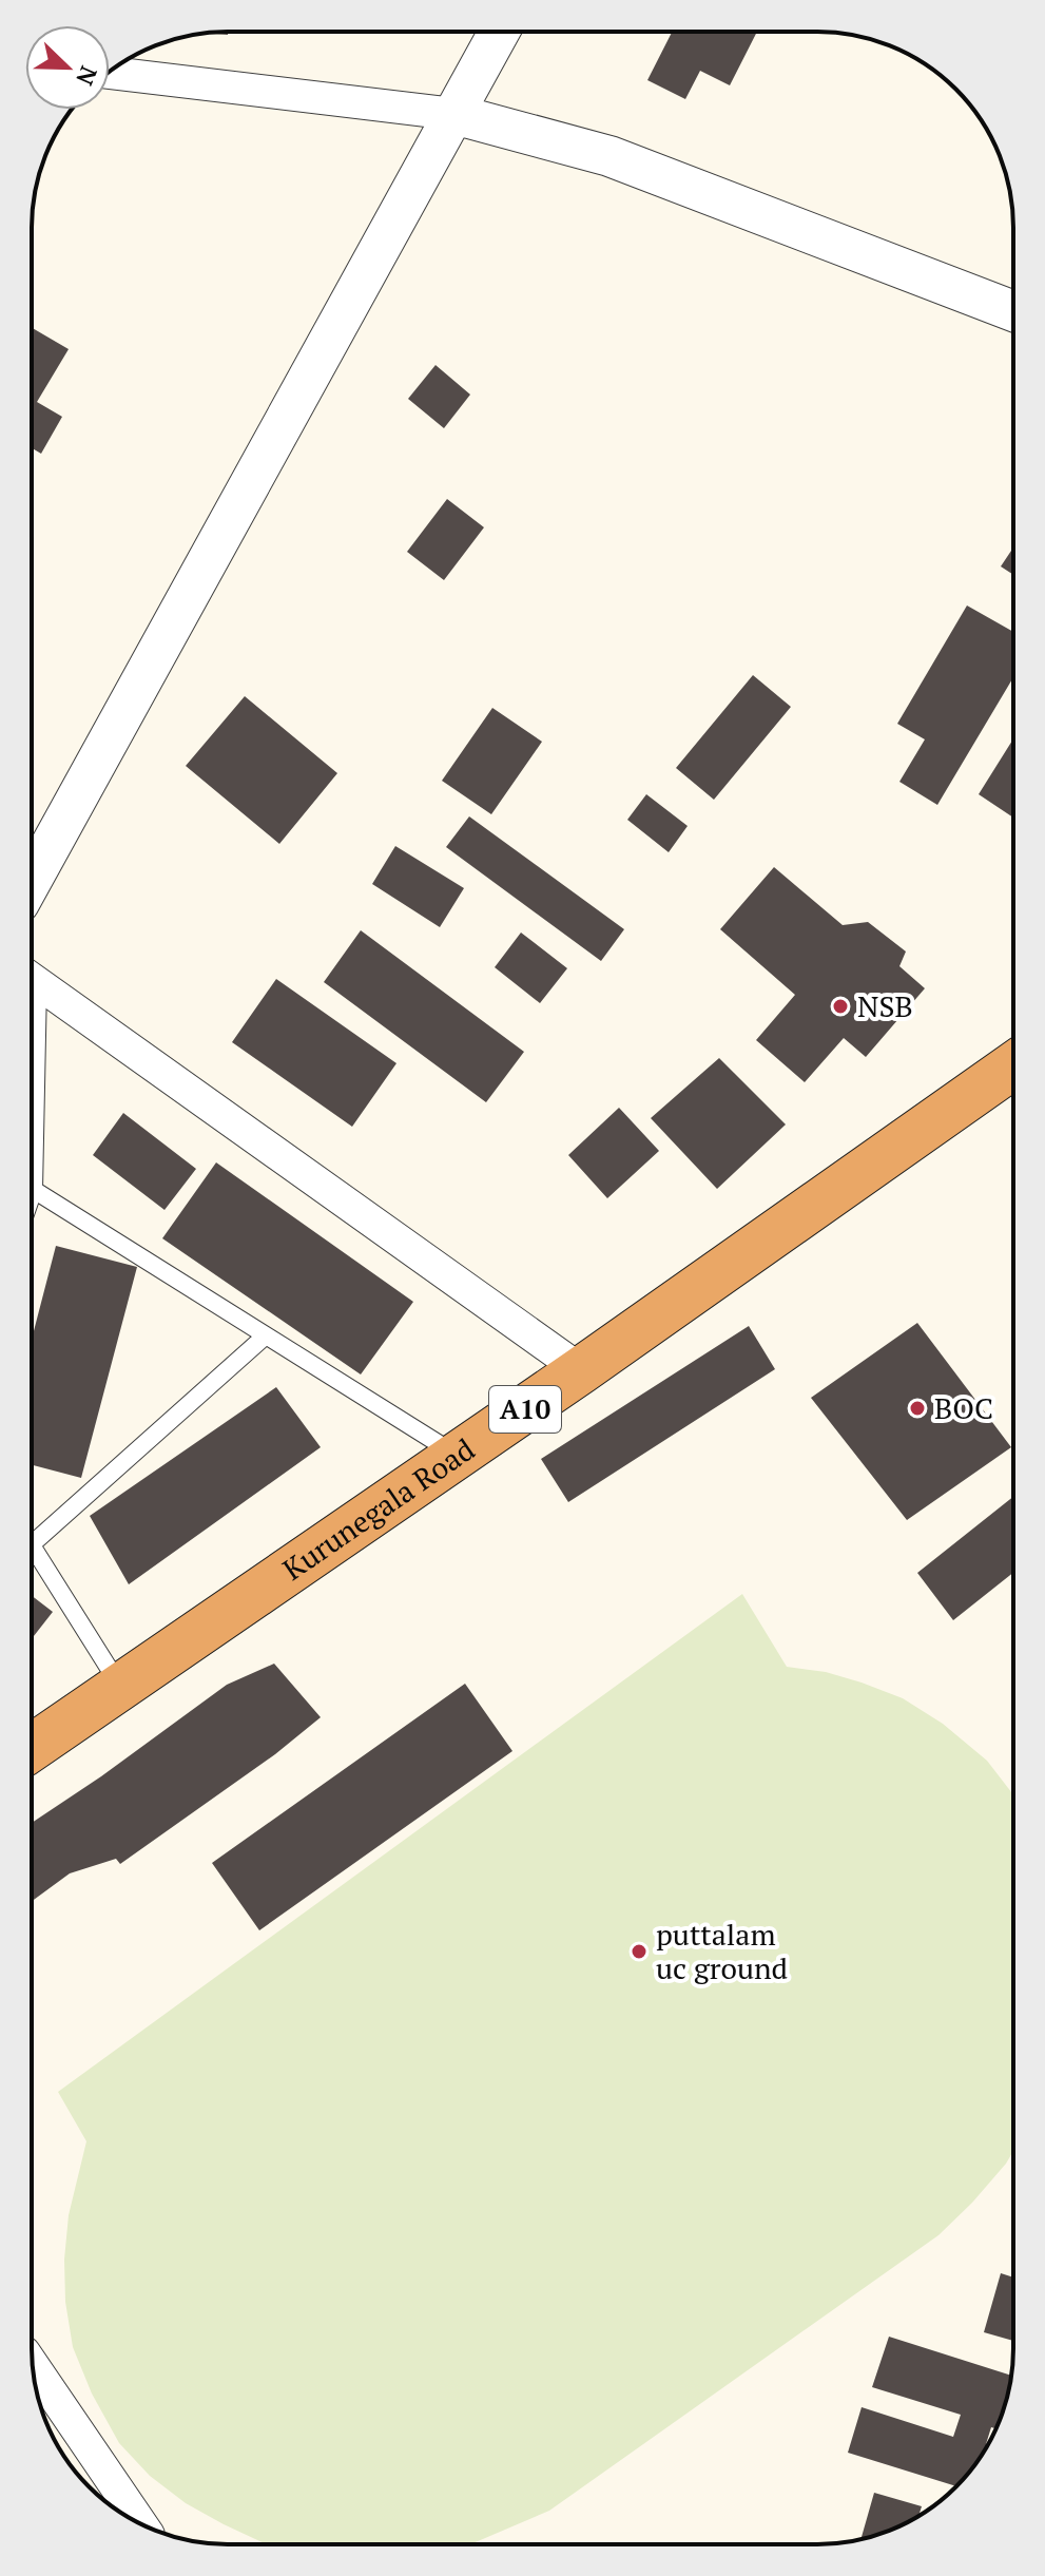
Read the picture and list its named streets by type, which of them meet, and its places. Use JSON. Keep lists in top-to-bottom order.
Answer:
{
  "streets": {
    "highway": ["A10", "Kurunegala Road"]
  },
  "places": ["NSB", "BOC", "puttalam uc ground"],
  "north": "bottom right"
}
